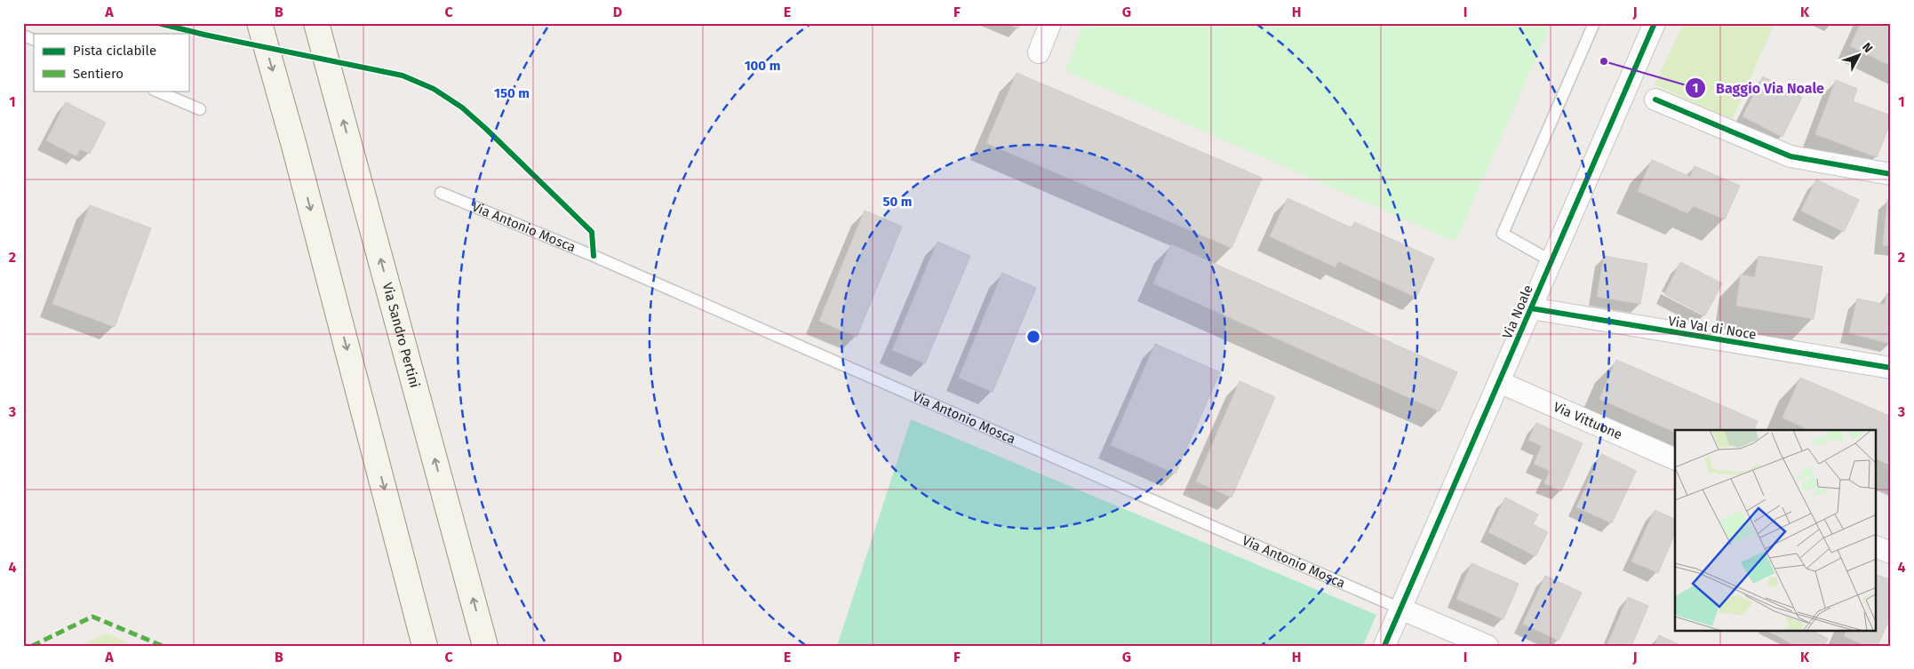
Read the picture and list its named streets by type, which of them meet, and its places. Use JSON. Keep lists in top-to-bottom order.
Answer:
{
  "streets": {
    "main road": ["Via Sandro Pertini"],
    "street": [
      "Via Antonio Mosca",
      "Via Noale",
      "Via Val di Noce",
      "Via Vittuone"
    ]
  },
  "crossings": [
    ["Via Antonio Mosca", "Via Noale"],
    ["Via Noale", "Via Val di Noce"],
    ["Via Noale", "Via Vittuone"]
  ],
  "places": ["Baggio Via Noale"],
  "legend": ["Pista ciclabile", "Sentiero"],
  "north": "top right",
  "grid": {
    "columns": [
      "A",
      "B",
      "C",
      "D",
      "E",
      "F",
      "G",
      "H",
      "I",
      "J",
      "K"
    ],
    "rows": [
      "1",
      "2",
      "3",
      "4"
    ]
  },
  "rings": ["100 m", "150 m", "50 m"]
}
